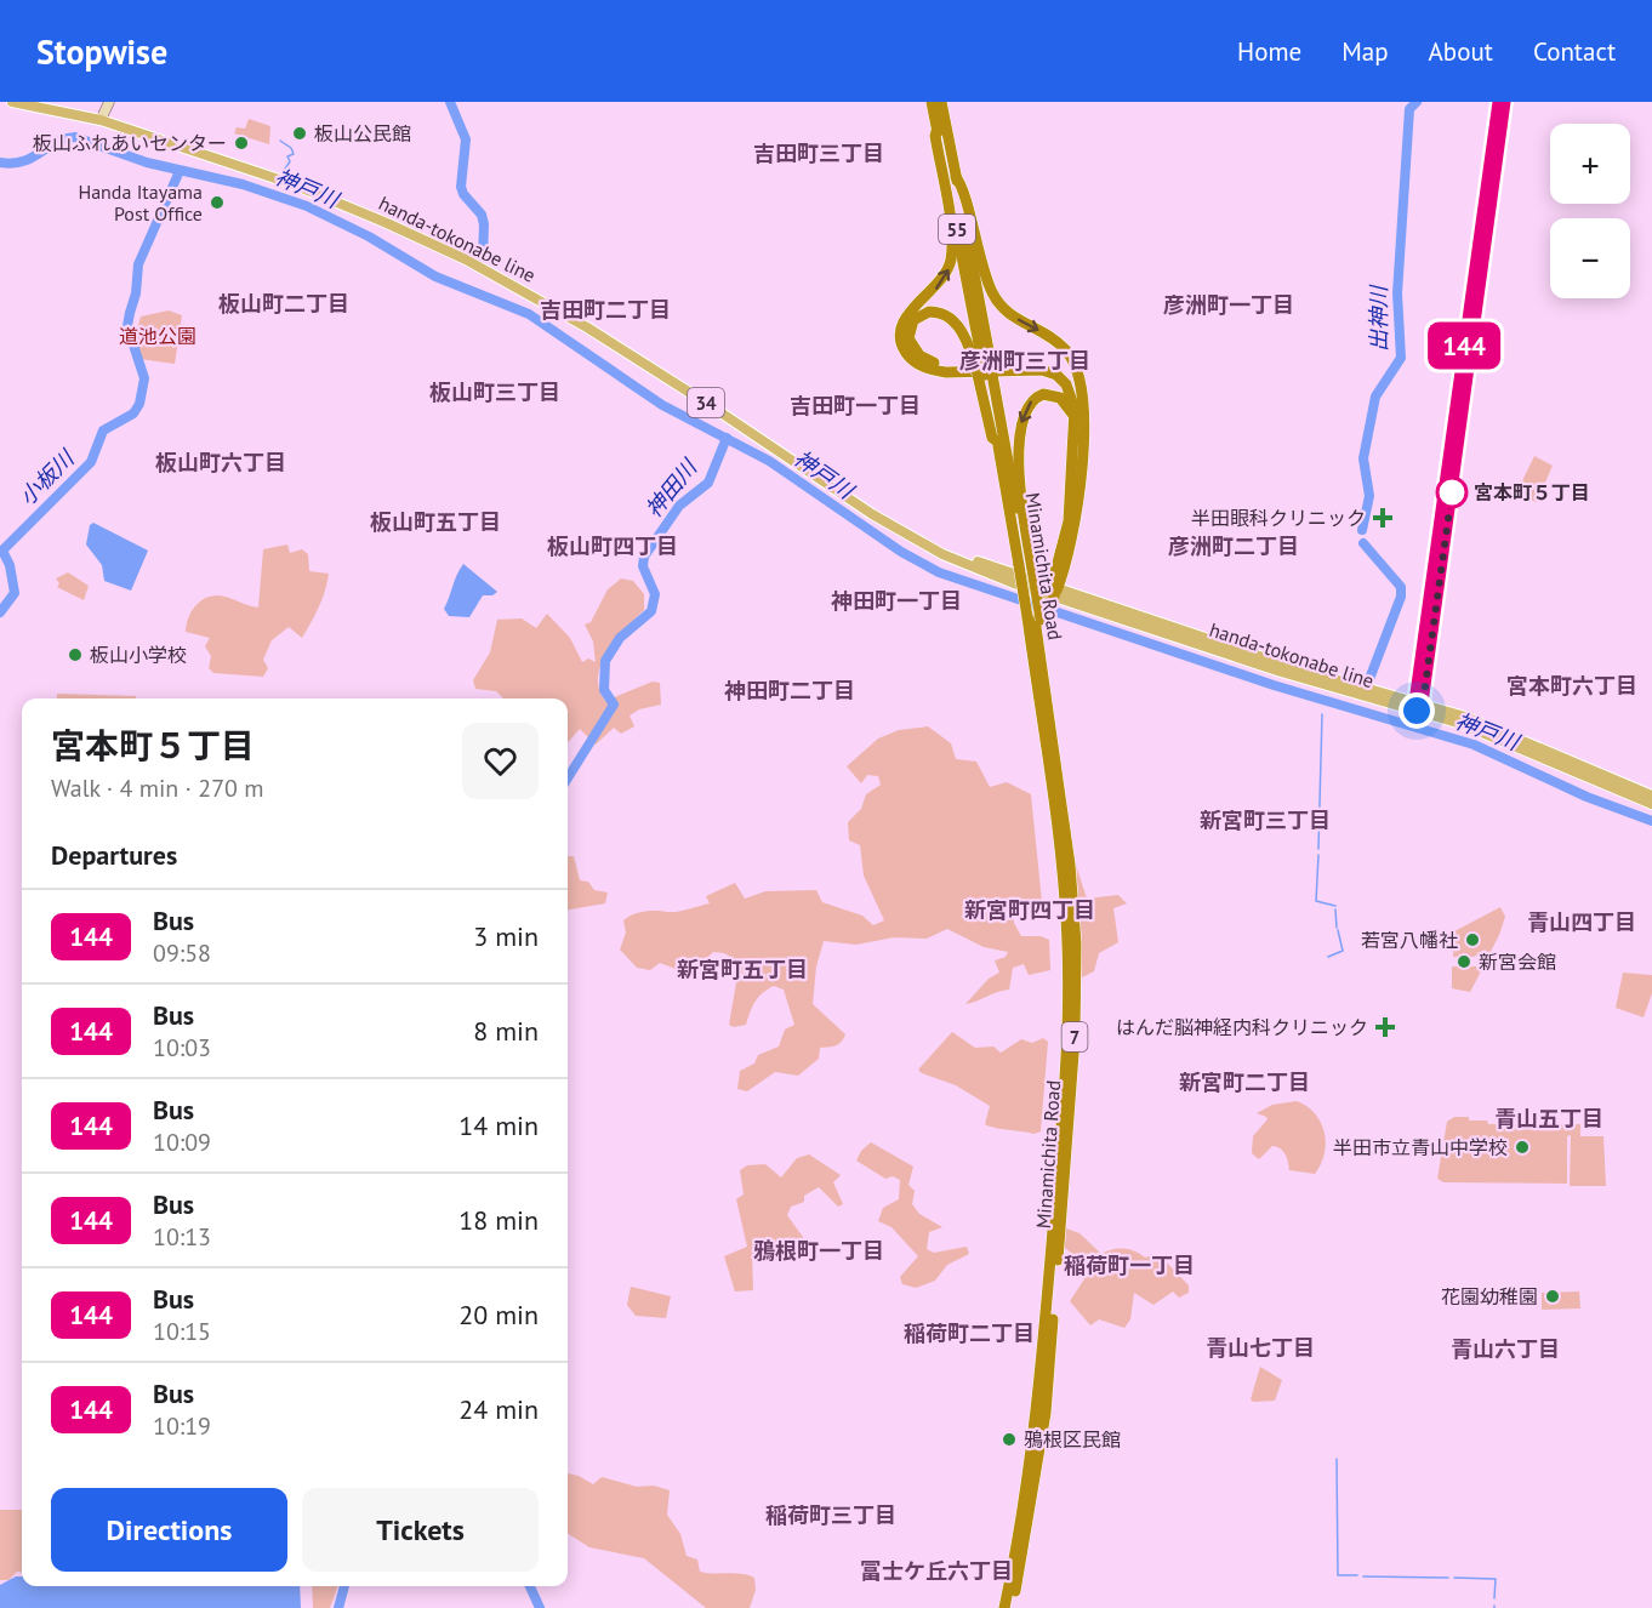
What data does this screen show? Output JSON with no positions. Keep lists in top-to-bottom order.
{
  "streets": {
    "highway": ["55", "Minamichita Road", "7"],
    "main road": ["handa-tokonabe line", "34"]
  },
  "crossings": [
    ["55", "Minamichita Road"]
  ],
  "districts": [
    "吉田町三丁目",
    "板山町二丁目",
    "彦洲町一丁目",
    "吉田町二丁目",
    "彦洲町三丁目",
    "板山町三丁目",
    "吉田町一丁目",
    "板山町六丁目",
    "板山町五丁目",
    "板山町四丁目",
    "彦洲町二丁目",
    "神田町一丁目",
    "宮本町六丁目",
    "神田町二丁目",
    "新宮町三丁目",
    "新宮町四丁目",
    "青山四丁目",
    "新宮町五丁目",
    "新宮町二丁目",
    "青山五丁目",
    "鴉根町一丁目",
    "稲荷町一丁目",
    "稲荷町二丁目",
    "青山七丁目",
    "青山六丁目",
    "稲荷町三丁目",
    "冨士ケ丘六丁目"
  ],
  "water": [
    "神戸川",
    "出神川",
    "小板川",
    "神田川"
  ],
  "parks": ["道池公園"],
  "places": {
    "other": [
      "板山公民館",
      "板山ふれあいセンター",
      "Handa Itayama Post Office",
      "宮本町５丁目",
      "板山小学校",
      "若宮八幡社",
      "新宮会館",
      "半田市立青山中学校",
      "花園幼稚園",
      "鴉根区民館"
    ],
    "health": ["半田眼科クリニック", "はんだ脳神経内科クリニック"]
  },
  "lines": ["bus line 144"],
  "page": {
    "header": "Stopwise",
    "nav": [
      "Home",
      "Map",
      "About",
      "Contact"
    ],
    "on_map": "144",
    "map_buttons": ["+", "−"],
    "heading": [
      ["宮本町５丁目", "Walk · 4 min · 270 m"],
      "Departures"
    ],
    "list": [
      {
        "mark": "144",
        "name": "Bus",
        "note": "09:58",
        "value": "3 min"
      },
      {
        "mark": "144",
        "name": "Bus",
        "note": "10:03",
        "value": "8 min"
      },
      {
        "mark": "144",
        "name": "Bus",
        "note": "10:09",
        "value": "14 min"
      },
      {
        "mark": "144",
        "name": "Bus",
        "note": "10:13",
        "value": "18 min"
      },
      {
        "mark": "144",
        "name": "Bus",
        "note": "10:15",
        "value": "20 min"
      },
      {
        "mark": "144",
        "name": "Bus",
        "note": "10:19",
        "value": "24 min"
      }
    ],
    "buttons": ["Directions", "Tickets"]
  }
}
